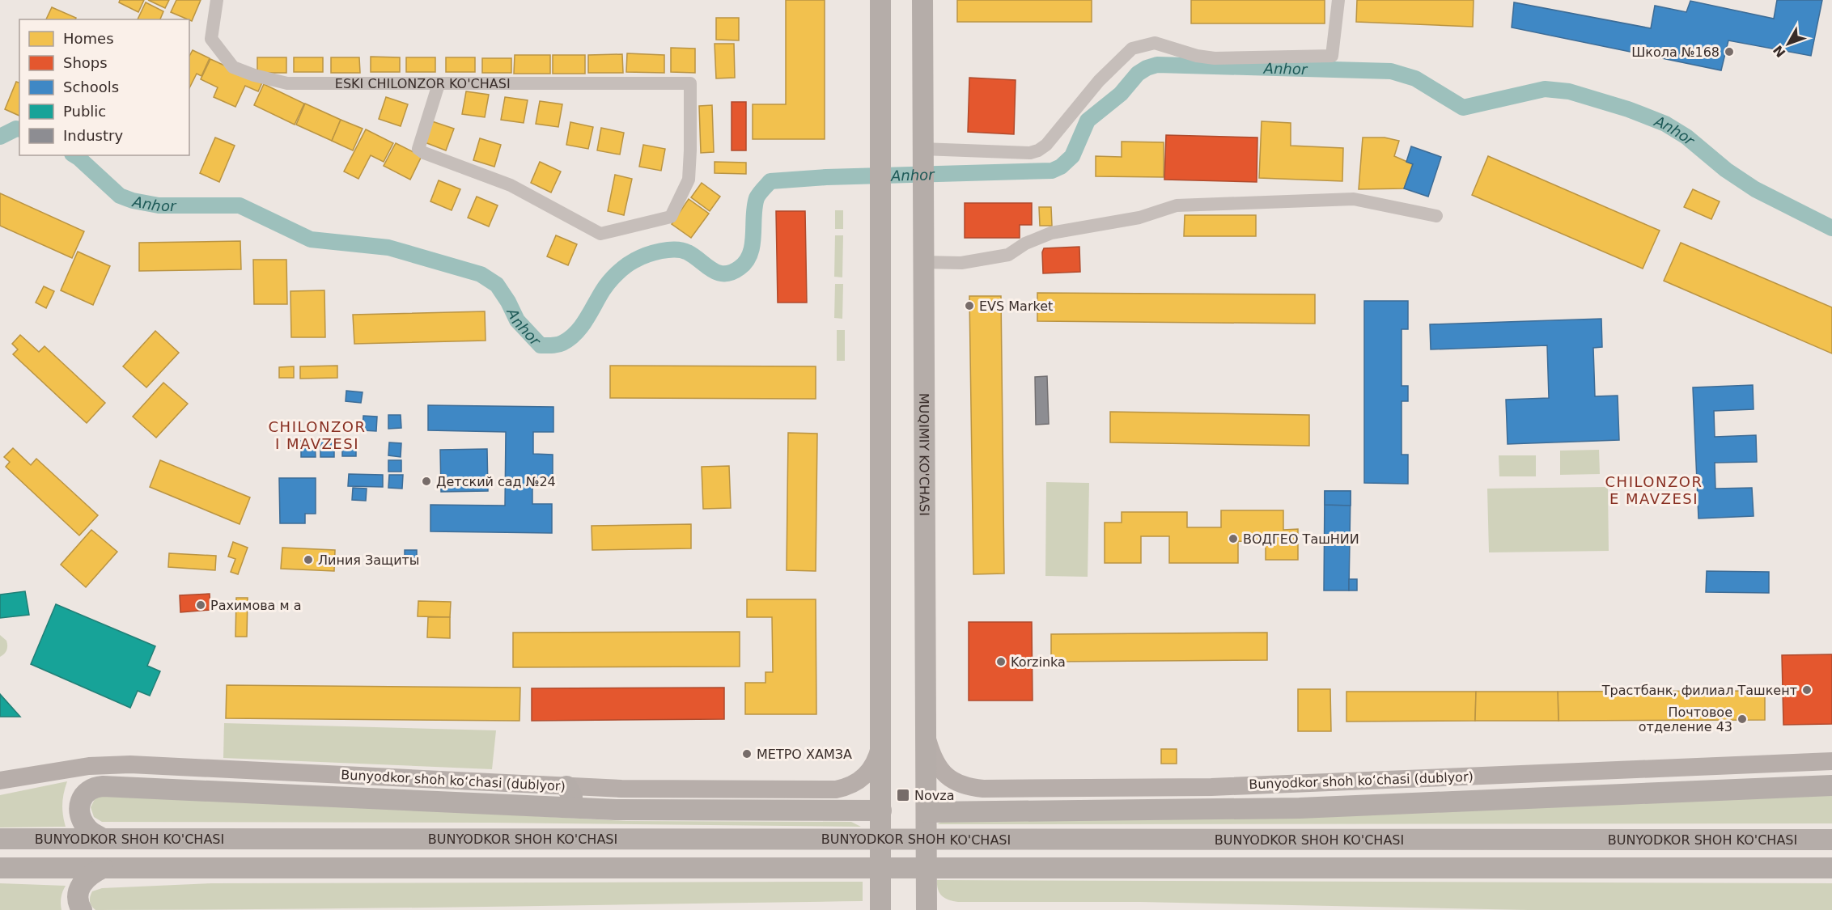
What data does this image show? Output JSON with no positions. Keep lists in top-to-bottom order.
{
  "streets": {
    "main road": ["MUQIMIY KO'CHASI", "BUNYODKOR SHOH KO'CHASI"],
    "street": ["ESKI CHILONZOR KO'CHASI", "Bunyodkor shoh koʻchasi (dublyor)"]
  },
  "crossings": [
    ["MUQIMIY KO'CHASI", "Bunyodkor shoh koʻchasi (dublyor)"]
  ],
  "districts": ["CHILONZOR I MAVZESI", "CHILONZOR E MAVZESI"],
  "water": ["Anhor"],
  "places": {
    "other": [
      "Школа №168",
      "EVS Market",
      "Детский сад №24",
      "ВОДГЕО ТашНИИ",
      "Линия Защиты",
      "Рахимова м а",
      "Korzinka",
      "Трастбанк, филиал Ташкент",
      "Почтовое отделение 43",
      "МЕТРО ХАМЗА"
    ],
    "transit": ["Novza"]
  },
  "legend": [
    "Homes",
    "Shops",
    "Schools",
    "Public",
    "Industry"
  ],
  "north": "bottom left"
}
